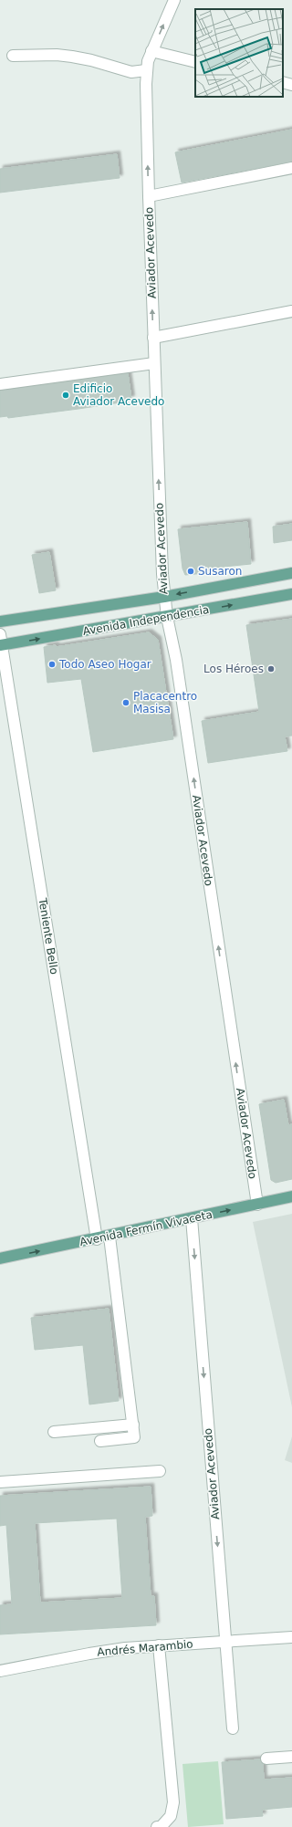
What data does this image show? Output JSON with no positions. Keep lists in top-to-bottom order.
{
  "streets": {
    "main road": ["Avenida Independencia", "Avenida Fermín Vivaceta"],
    "street": ["Aviador Acevedo", "Teniente Bello", "Andrés Marambio"]
  },
  "crossings": [
    ["Aviador Acevedo", "Avenida Independencia"],
    ["Aviador Acevedo", "Avenida Fermín Vivaceta"],
    ["Aviador Acevedo", "Andrés Marambio"],
    ["Avenida Independencia", "Teniente Bello"],
    ["Teniente Bello", "Avenida Fermín Vivaceta"]
  ],
  "one_way": ["Avenida Fermín Vivaceta"],
  "places": [
    "Edificio Aviador Acevedo",
    "Susaron",
    "Todo Aseo Hogar",
    "Los Héroes",
    "Placacentro Masisa"
  ]
}
